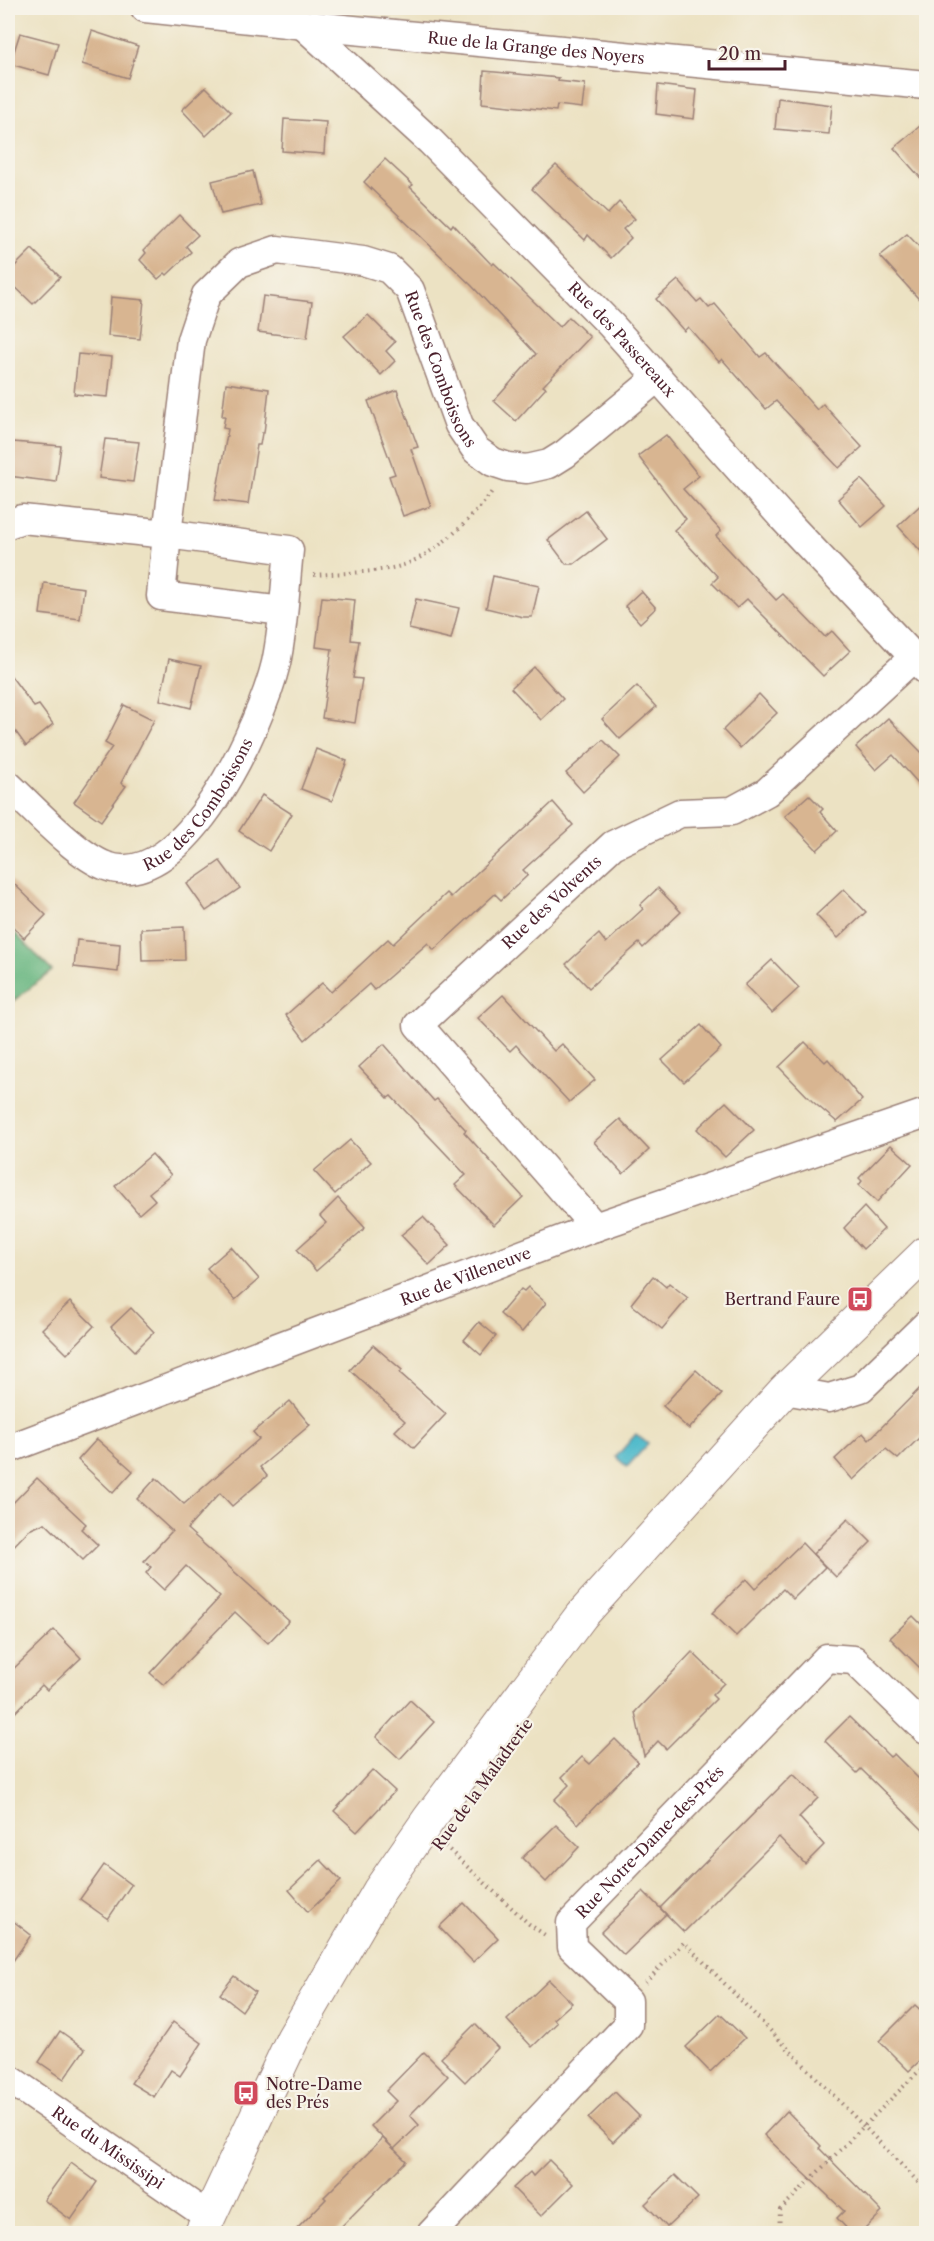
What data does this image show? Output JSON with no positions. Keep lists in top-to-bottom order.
{
  "streets": {
    "main road": ["Rue de la Maladrerie"],
    "street": [
      "Rue de la Grange des Noyers",
      "Rue des Passereaux",
      "Rue des Comboissons",
      "Rue des Volvents",
      "Rue de Villeneuve",
      "Rue Notre-Dame-des-Prés",
      "Rue du Mississipi"
    ]
  },
  "crossings": [
    ["Rue de la Grange des Noyers", "Rue des Passereaux"],
    ["Rue des Passereaux", "Rue des Comboissons"],
    ["Rue des Passereaux", "Rue des Volvents"],
    ["Rue des Volvents", "Rue de Villeneuve"],
    ["Rue de la Maladrerie", "Rue du Mississipi"]
  ],
  "places": {
    "bus stop": ["Bertrand Faure", "Notre-Dame des Prés"]
  },
  "scale_bar": "20 m"
}
